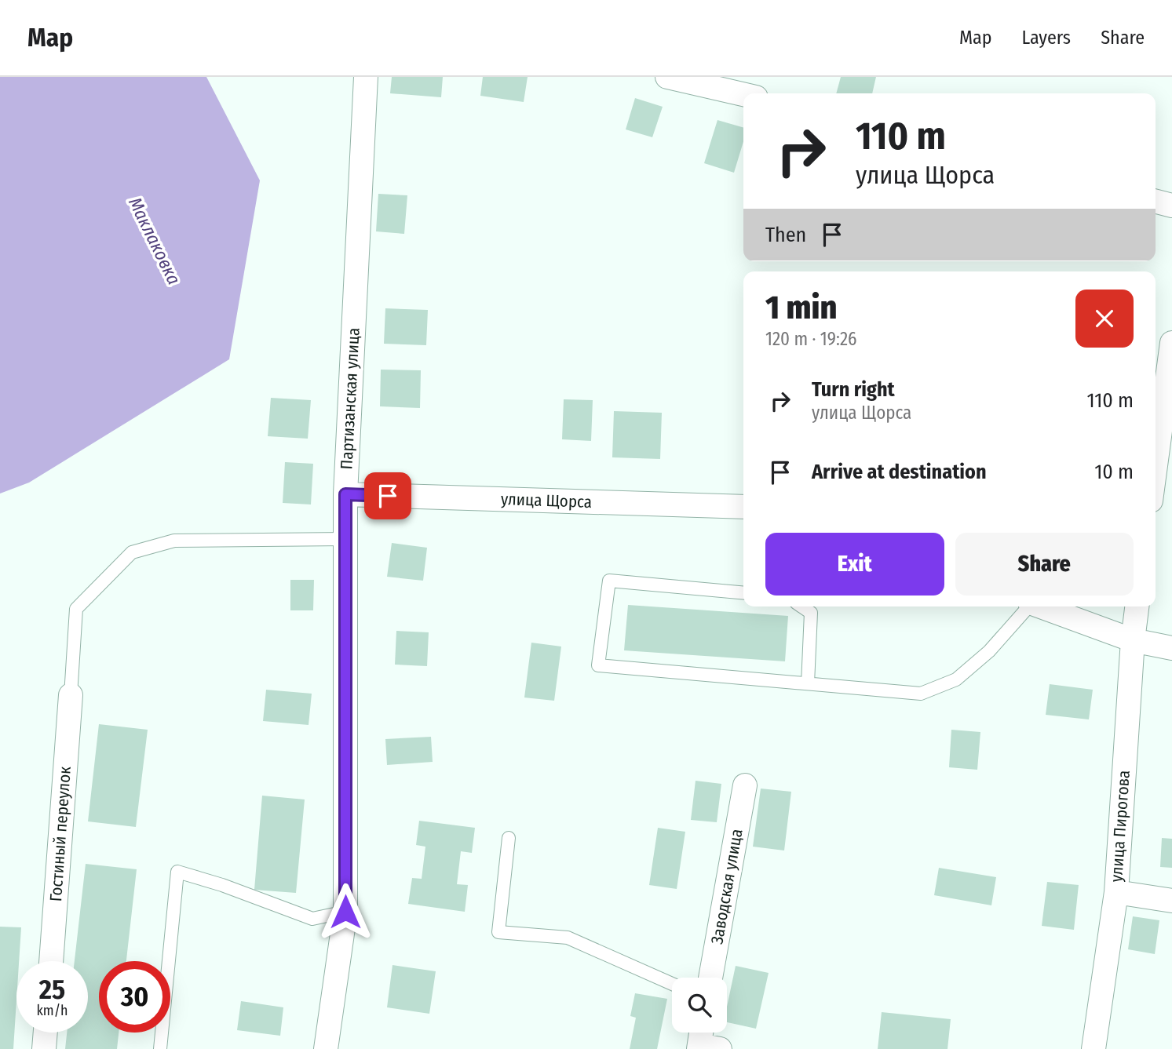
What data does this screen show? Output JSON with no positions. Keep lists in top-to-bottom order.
{
  "streets": {
    "street": [
      "Партизанская улица",
      "улица Щорса",
      "улица Пирогова",
      "Гостиный переулок",
      "Заводская улица"
    ]
  },
  "crossings": [
    ["Партизанская улица", "улица Щорса"]
  ],
  "water": ["Маклаковка"],
  "page": {
    "header": "Map",
    "nav": ["Map", "Layers", "Share"],
    "turn": ["110 m", "улица Щорса"],
    "then": "Then",
    "heading": ["1 min", "120 m · 19:26"],
    "list": [
      {
        "name": "Turn right",
        "note": "улица Щорса",
        "value": "110 m"
      },
      {
        "name": "Arrive at destination",
        "value": "10 m"
      }
    ],
    "buttons": ["Exit", "Share"],
    "speed": "25 km/h",
    "limit": "30"
  }
}
